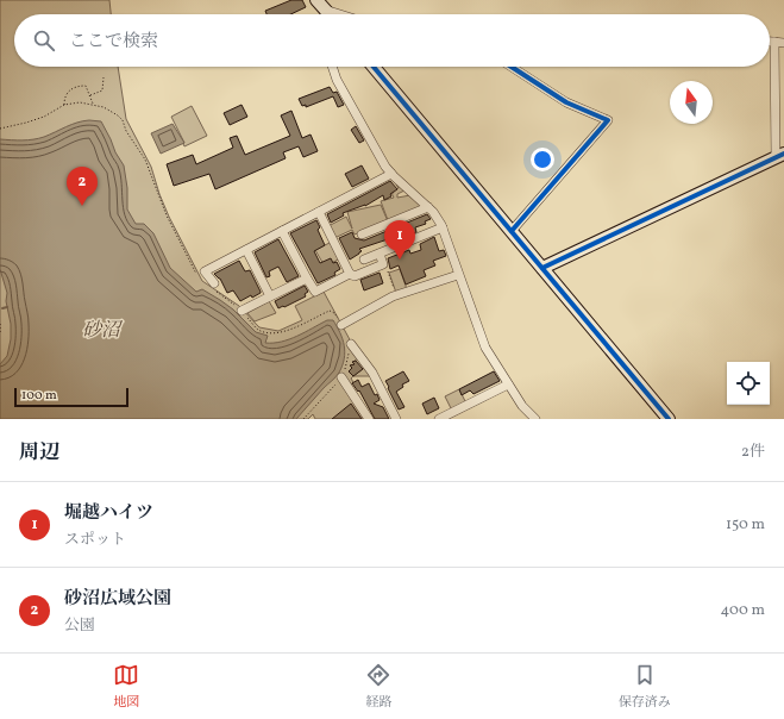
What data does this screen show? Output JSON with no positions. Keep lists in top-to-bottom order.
{
  "water": ["砂沼"],
  "scale_bar": "100 m",
  "north": "top",
  "page": {
    "search": "ここで検索",
    "pins": ["2", "1"],
    "scale": "100 m",
    "heading": ["周辺", "2件"],
    "list": [
      {
        "mark": "1",
        "name": "堀越ハイツ",
        "note": "スポット",
        "value": "150 m"
      },
      {
        "mark": "2",
        "name": "砂沼広域公園",
        "note": "公園",
        "value": "400 m"
      }
    ],
    "nav": ["地図", "経路", "保存済み"]
  }
}
